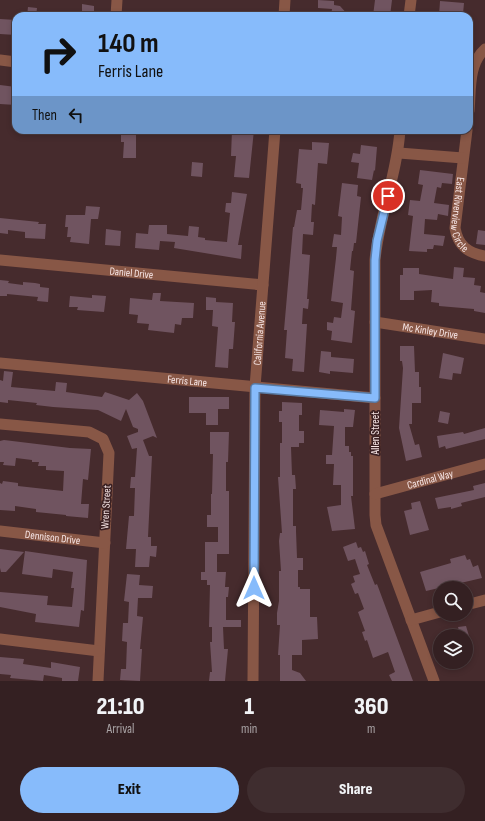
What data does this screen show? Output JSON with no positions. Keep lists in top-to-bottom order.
{
  "streets": {
    "street": [
      "East Riverview Circle",
      "Daniel Drive",
      "Mc Kinley Drive",
      "California Avenue",
      "Ferris Lane",
      "Allen Street",
      "Cardinal Way",
      "Wren Street",
      "Dennison Drive"
    ]
  },
  "crossings": [
    ["Daniel Drive", "California Avenue"],
    ["Mc Kinley Drive", "Allen Street"],
    ["California Avenue", "Ferris Lane"],
    ["Ferris Lane", "Allen Street"],
    ["Allen Street", "Cardinal Way"],
    ["Wren Street", "Dennison Drive"]
  ],
  "page": {
    "turn": ["140 m", "Ferris Lane"],
    "then": "Then",
    "eta": [
      "21:10",
      "Arrival",
      "1",
      "min",
      "360",
      "m"
    ],
    "buttons": ["Exit", "Share"]
  }
}
